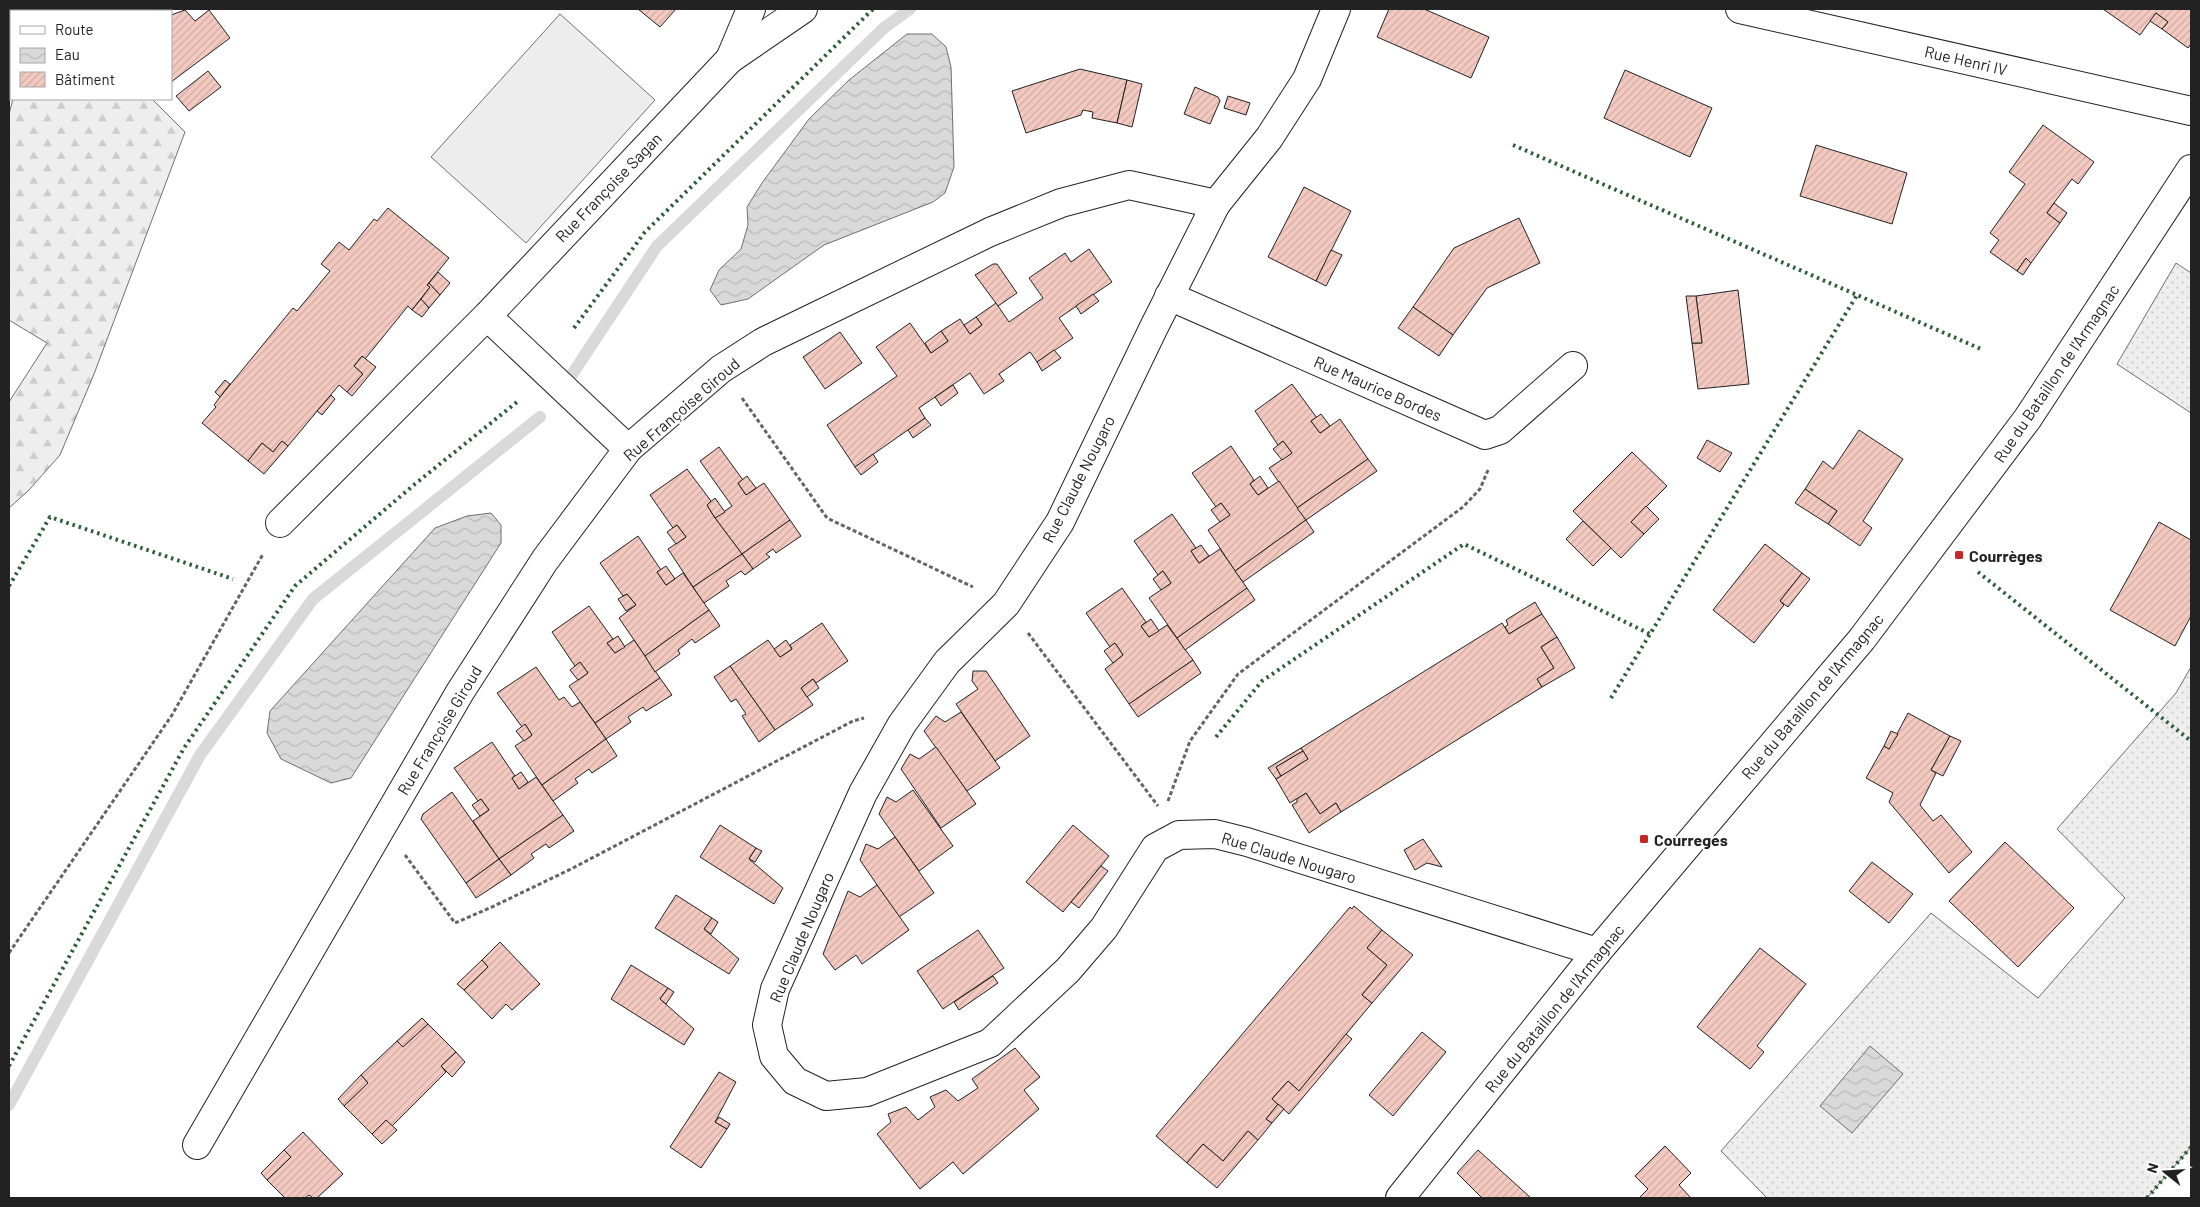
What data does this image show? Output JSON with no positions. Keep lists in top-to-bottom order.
{
  "streets": {
    "street": [
      "Rue Henri IV",
      "Rue Françoise Sagan",
      "Rue du Bataillon de l'Armagnac",
      "Rue Maurice Bordes",
      "Rue Françoise Giroud",
      "Rue Claude Nougaro"
    ]
  },
  "crossings": [
    ["Rue du Bataillon de l'Armagnac", "Rue Claude Nougaro"],
    ["Rue Maurice Bordes", "Rue Claude Nougaro"],
    ["Rue Françoise Giroud", "Rue Claude Nougaro"]
  ],
  "places": {
    "transit": ["Courrèges", "Courreges"]
  },
  "legend": ["Route", "Eau", "Bâtiment"],
  "north": "left"
}
